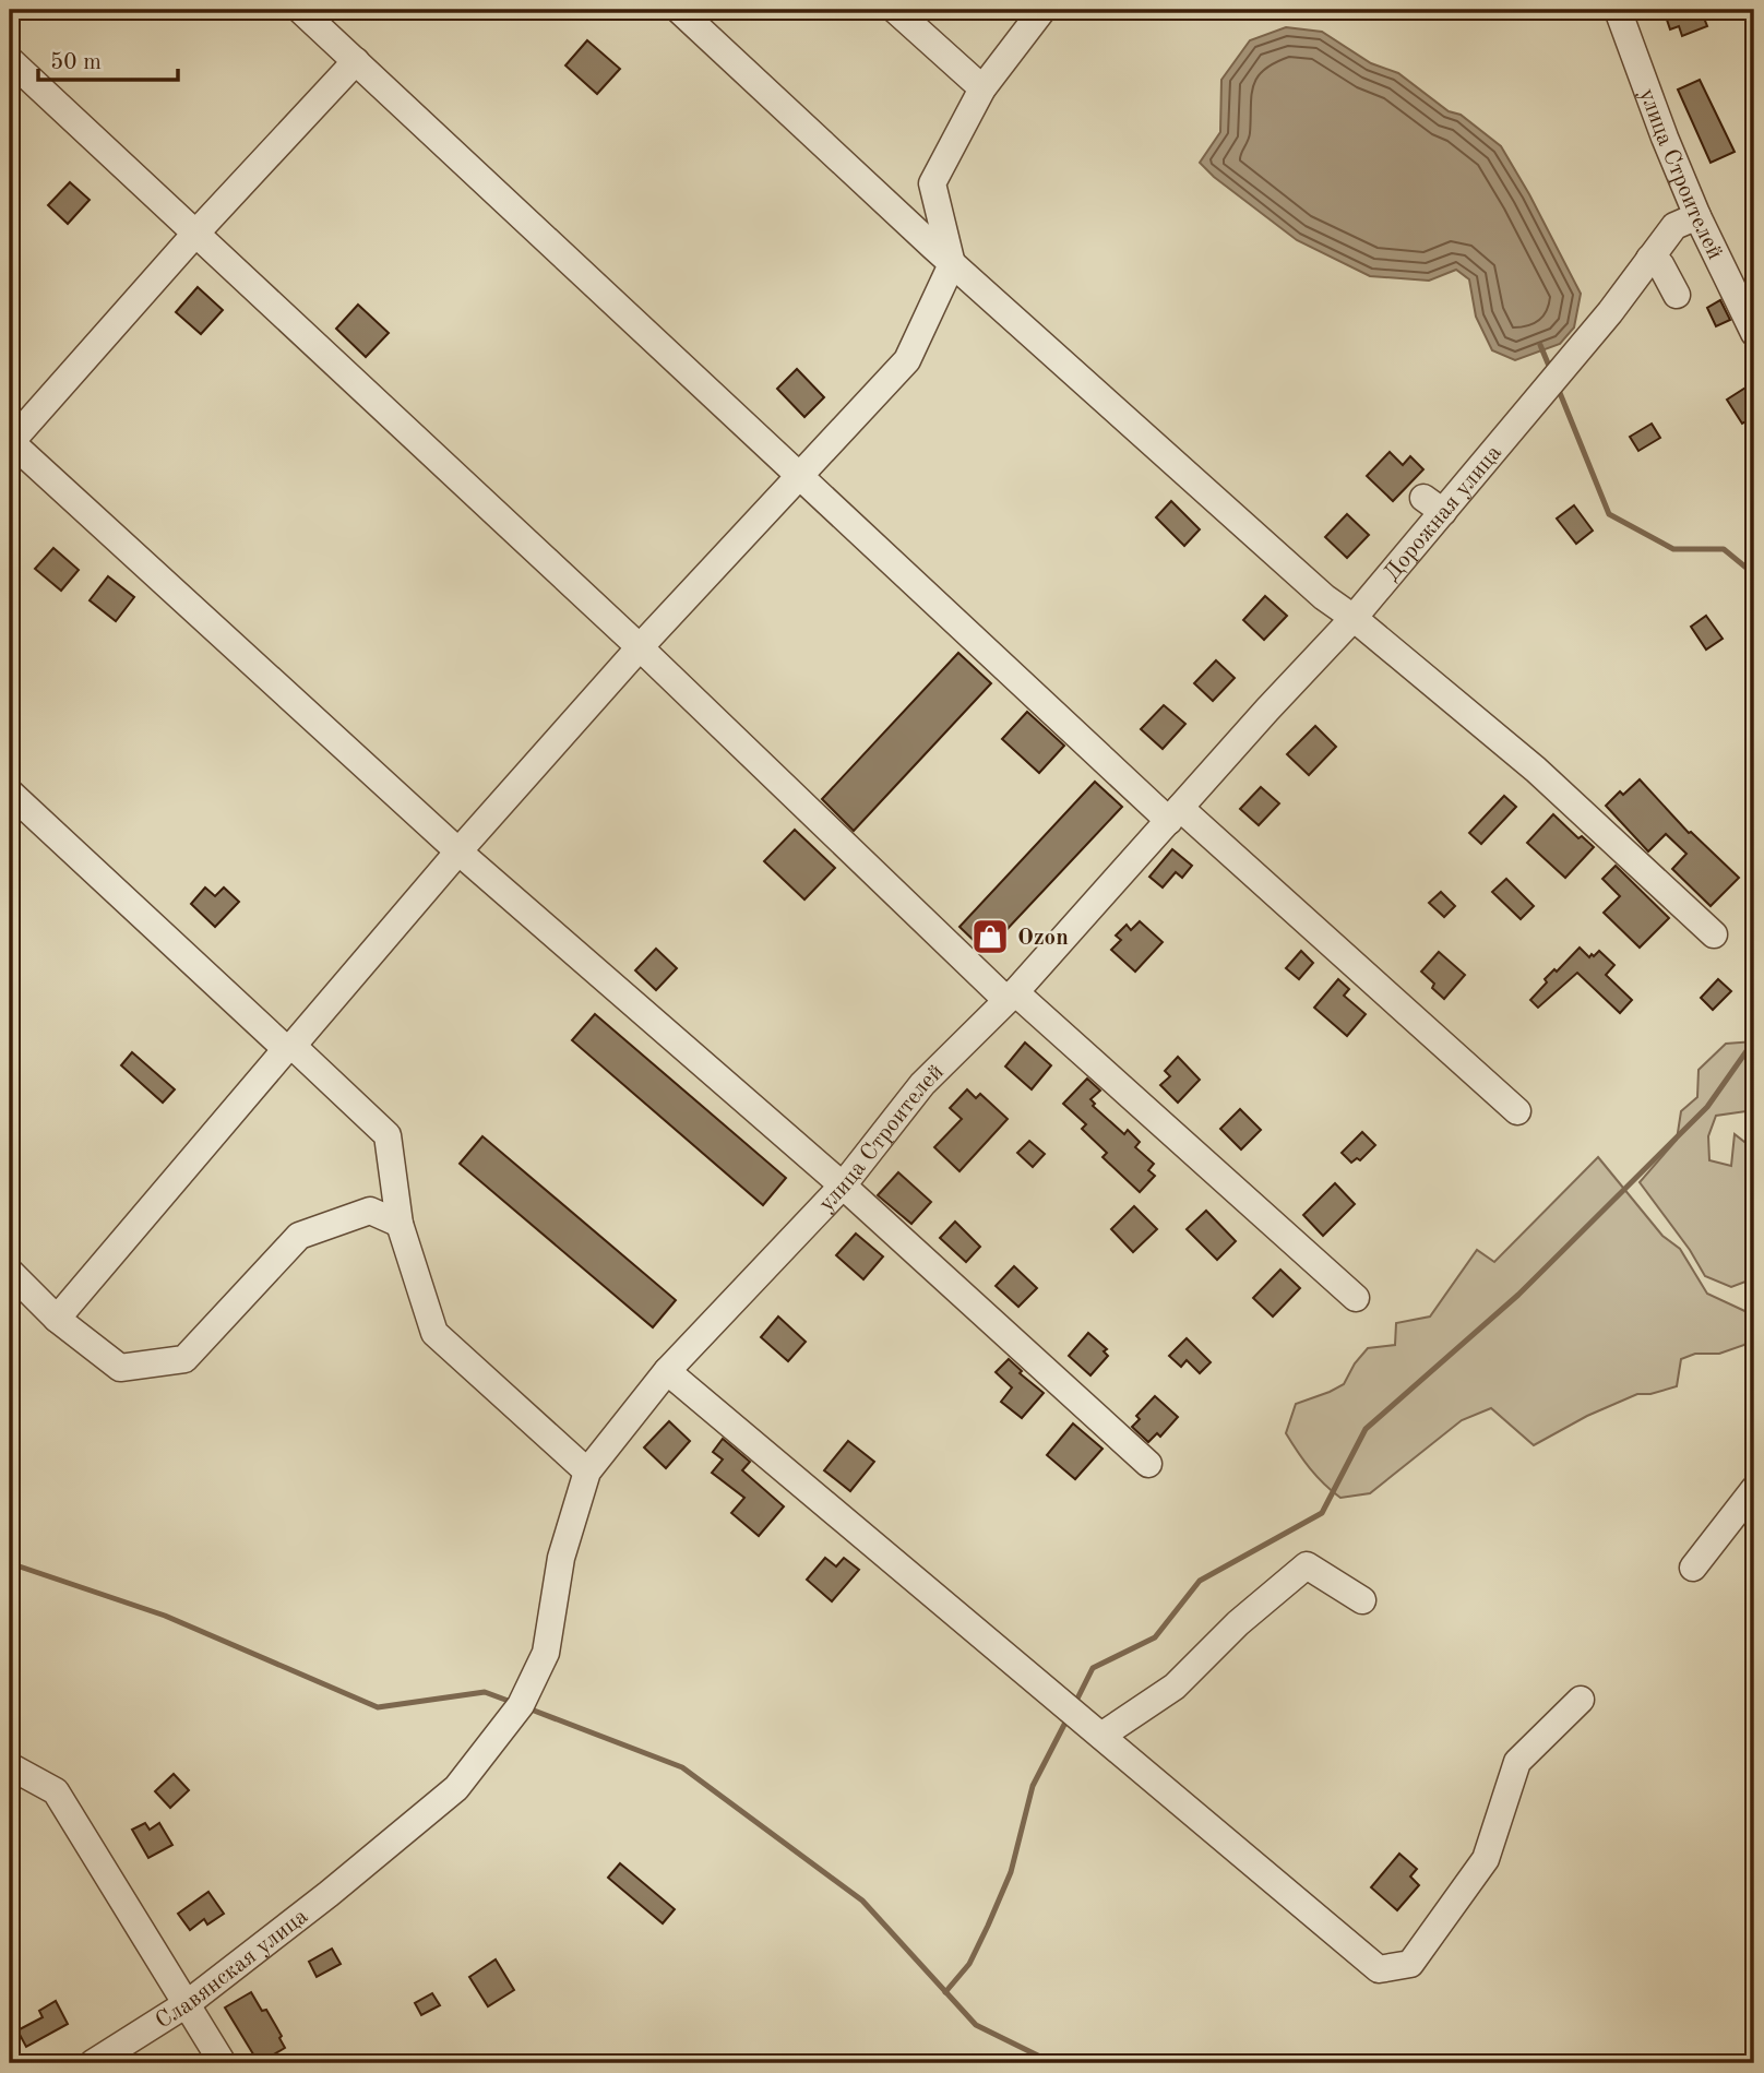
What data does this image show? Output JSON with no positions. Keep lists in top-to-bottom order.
{
  "streets": {
    "street": ["улица Строителей", "Дорожная улица", "Славянская улица"]
  },
  "crossings": [
    ["улица Строителей", "Дорожная улица"],
    ["улица Строителей", "Славянская улица"]
  ],
  "places": {
    "shop": ["Ozon"]
  },
  "scale_bar": "50 m"
}
